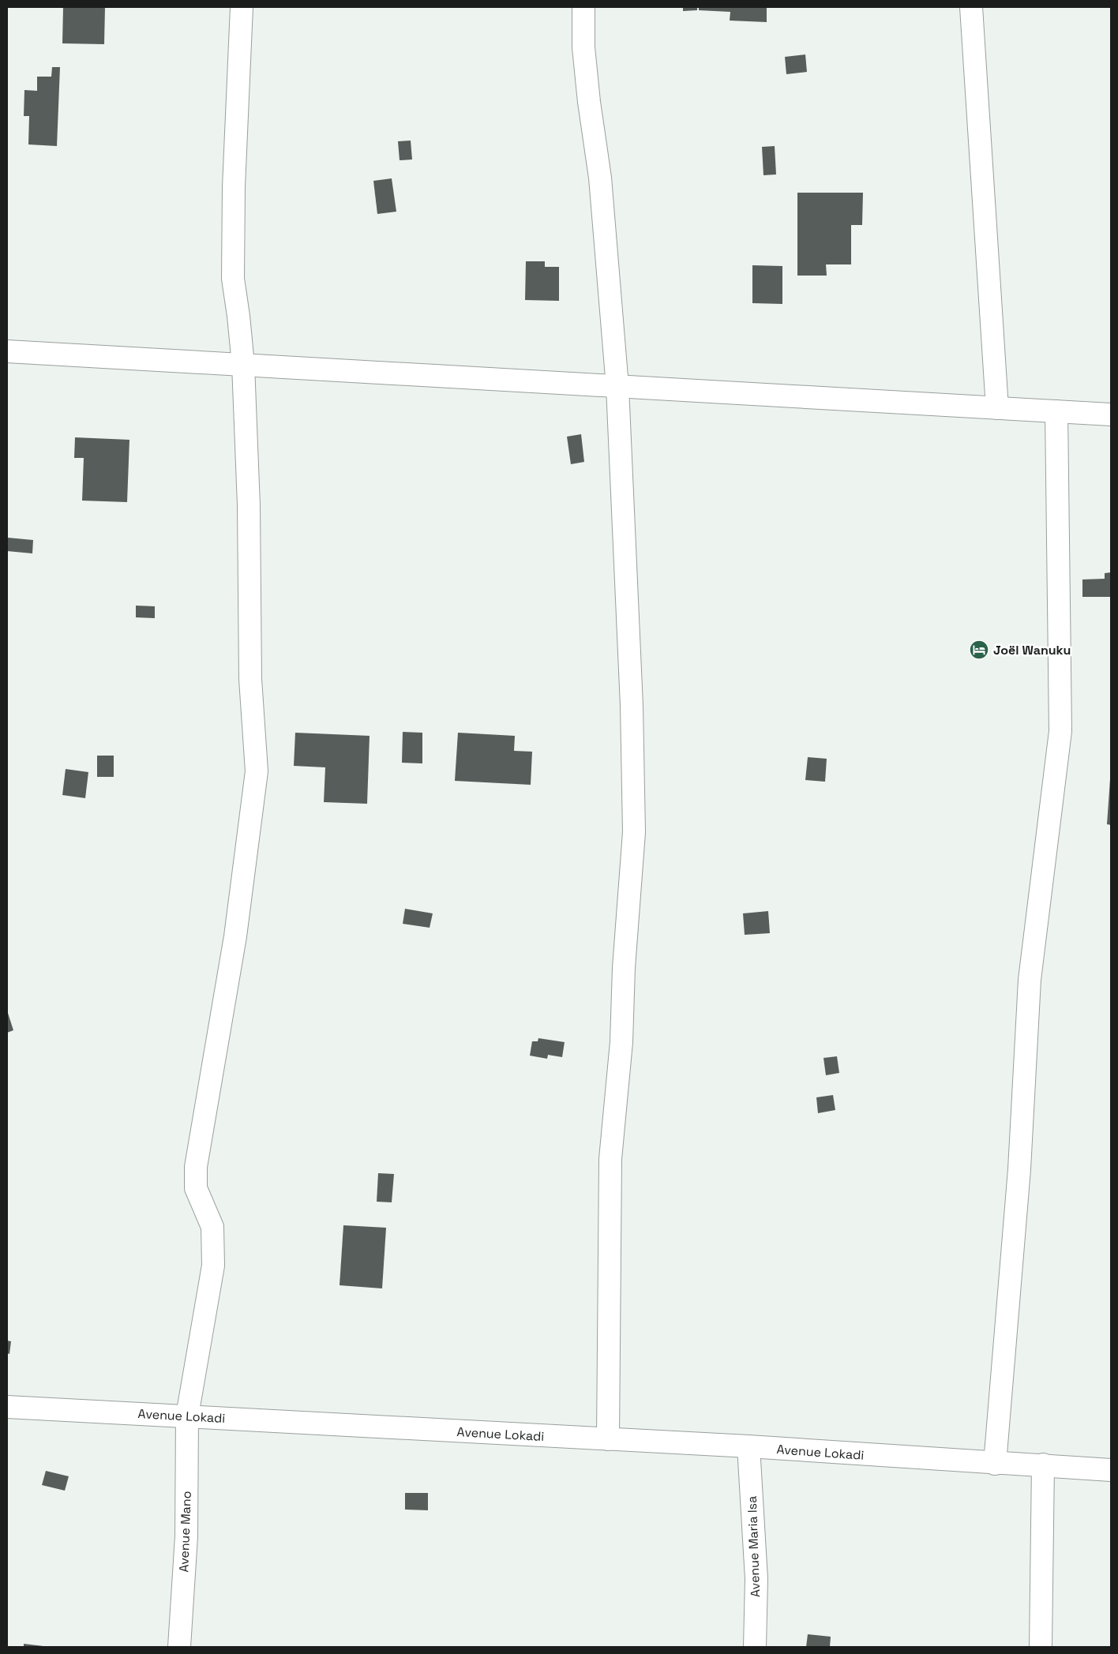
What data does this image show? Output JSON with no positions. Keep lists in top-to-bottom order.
{
  "streets": {
    "street": ["Avenue Lokadi", "Avenue Mano", "Avenue Maria Isa"]
  },
  "crossings": [
    ["Avenue Lokadi", "Avenue Mano"],
    ["Avenue Lokadi", "Avenue Maria Isa"]
  ],
  "places": {
    "hotel": ["Joël Wanuku"]
  }
}
